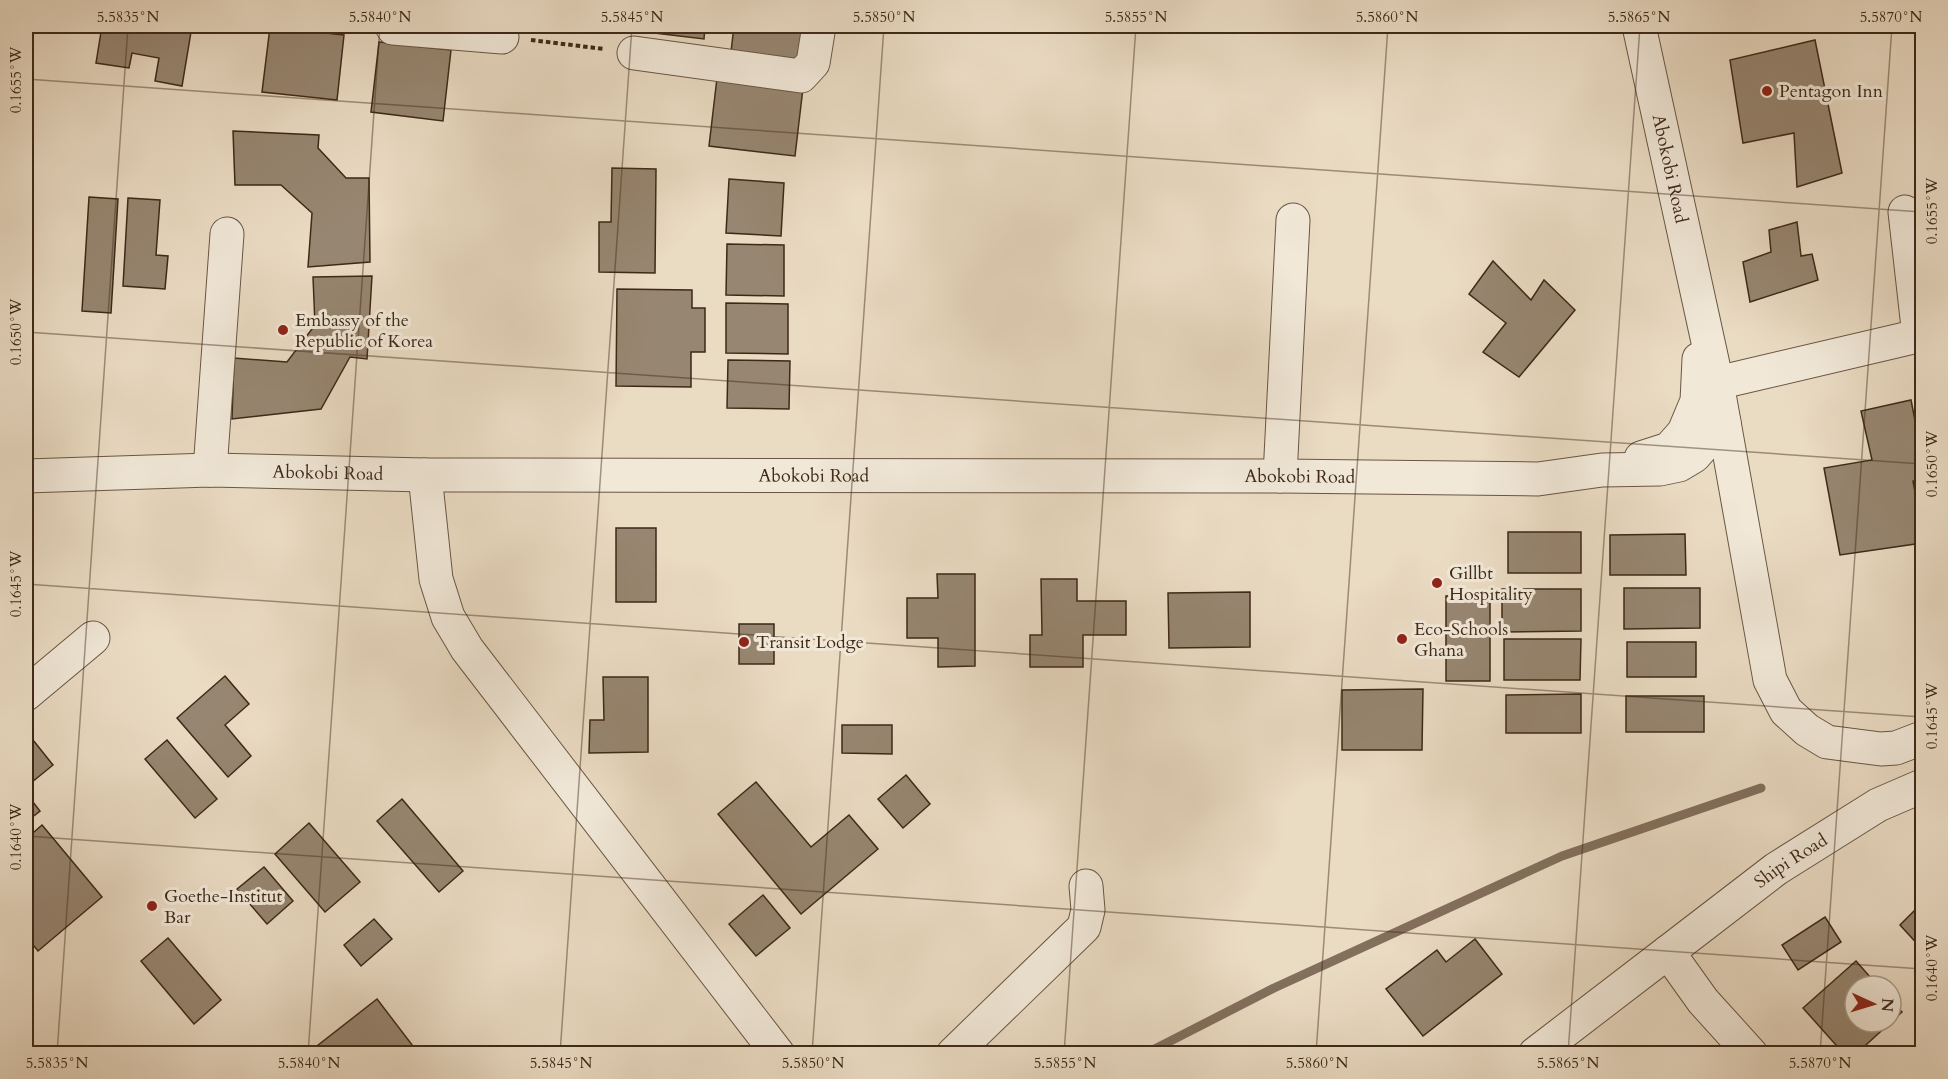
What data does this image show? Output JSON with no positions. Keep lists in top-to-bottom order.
{
  "streets": {
    "street": ["Abokobi Road", "Shipi Road"]
  },
  "places": [
    "Pentagon Inn",
    "Embassy of the Republic of Korea",
    "Gillbt Hospitality",
    "Eco-Schools Ghana",
    "Transit Lodge",
    "Goethe-Institut Bar"
  ],
  "north": "right",
  "coordinates": [
    "5.5835°N",
    "5.5840°N",
    "5.5845°N",
    "5.5850°N",
    "5.5855°N",
    "5.5860°N",
    "5.5865°N",
    "5.5870°N",
    "0.1655°W",
    "0.1650°W",
    "0.1645°W",
    "0.1640°W"
  ]
}
